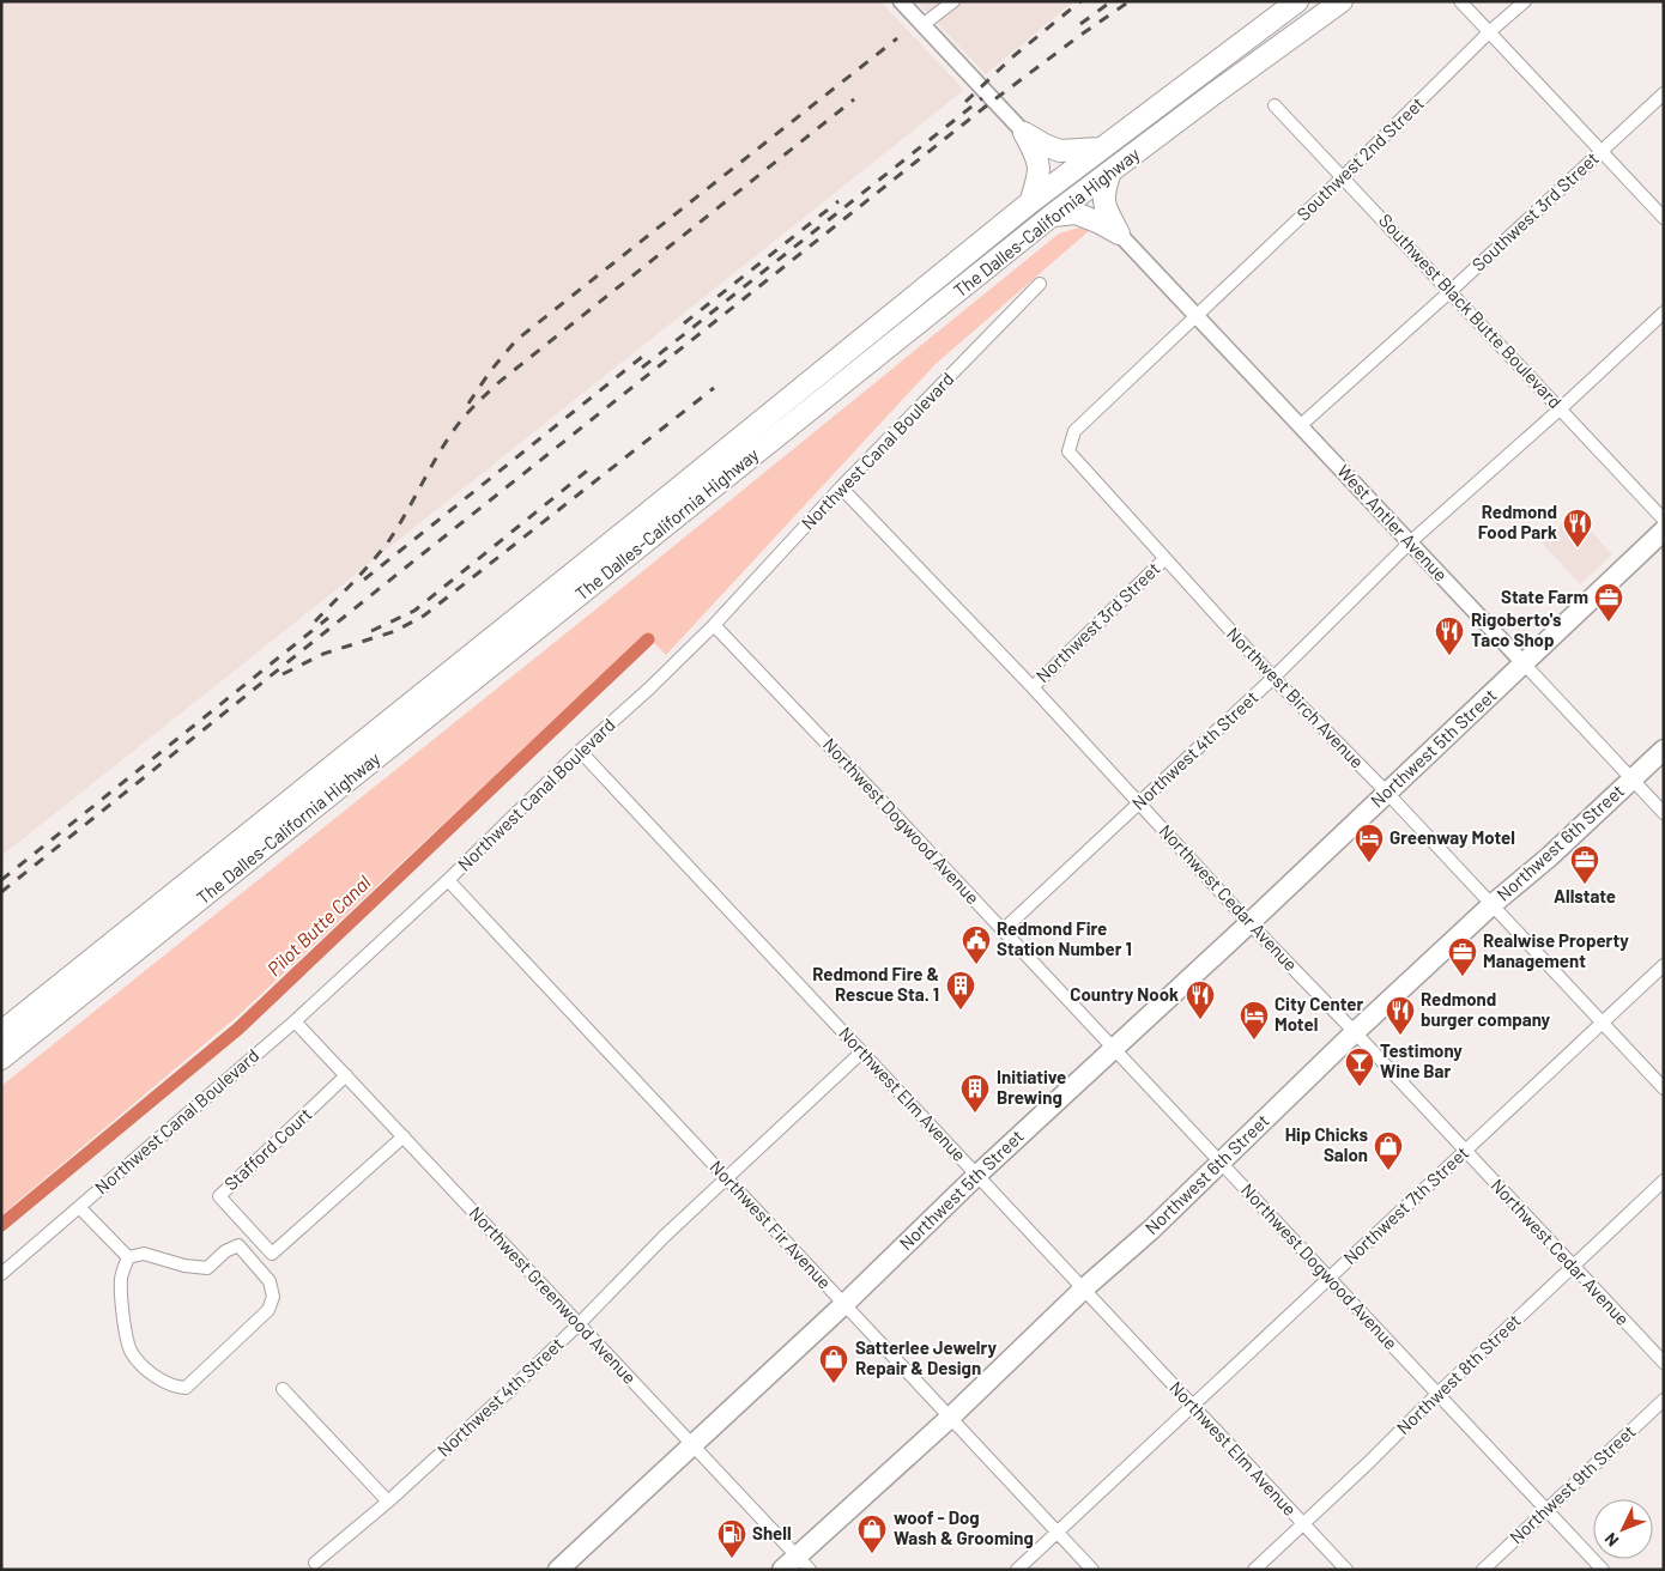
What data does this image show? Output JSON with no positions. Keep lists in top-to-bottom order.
{
  "streets": {
    "highway": ["The Dalles-California Highway"],
    "main road": ["Northwest 5th Street", "Northwest 6th Street"],
    "street": [
      "Southwest 2nd Street",
      "Southwest 3rd Street",
      "Southwest Black Butte Boulevard",
      "Northwest Canal Boulevard",
      "West Antler Avenue",
      "Northwest 3rd Street",
      "Northwest Birch Avenue",
      "Northwest 4th Street",
      "Northwest Dogwood Avenue",
      "Northwest Cedar Avenue",
      "Northwest Elm Avenue",
      "Stafford Court",
      "Northwest 7th Street",
      "Northwest Fir Avenue",
      "Northwest Greenwood Avenue",
      "Northwest 8th Street",
      "Northwest 9th Street"
    ]
  },
  "crossings": [
    ["Southwest 2nd Street", "Southwest Black Butte Boulevard"],
    ["Southwest 2nd Street", "West Antler Avenue"],
    ["Southwest 2nd Street", "Northwest Birch Avenue"],
    ["Southwest 3rd Street", "Southwest Black Butte Boulevard"],
    ["Southwest 3rd Street", "West Antler Avenue"],
    ["Southwest Black Butte Boulevard", "Northwest 4th Street"],
    ["Northwest Canal Boulevard", "Northwest Dogwood Avenue"],
    ["Northwest Canal Boulevard", "Northwest Cedar Avenue"],
    ["Northwest Canal Boulevard", "Northwest Elm Avenue"],
    ["Northwest Canal Boulevard", "Northwest Fir Avenue"],
    ["Northwest Canal Boulevard", "Northwest Greenwood Avenue"],
    ["West Antler Avenue", "Northwest 5th Street"],
    ["West Antler Avenue", "Northwest 4th Street"],
    ["West Antler Avenue", "Northwest 6th Street"],
    ["Northwest 3rd Street", "Northwest Birch Avenue"],
    ["Northwest 3rd Street", "Northwest Cedar Avenue"],
    ["Northwest Birch Avenue", "Northwest 5th Street"],
    ["Northwest Birch Avenue", "Northwest 4th Street"],
    ["Northwest Birch Avenue", "Northwest 6th Street"],
    ["Northwest Birch Avenue", "Northwest 7th Street"],
    ["Northwest 5th Street", "Northwest Dogwood Avenue"],
    ["Northwest 5th Street", "Northwest Cedar Avenue"],
    ["Northwest 5th Street", "Northwest Elm Avenue"],
    ["Northwest 5th Street", "Northwest Fir Avenue"],
    ["Northwest 5th Street", "Northwest Greenwood Avenue"],
    ["Northwest 4th Street", "Northwest Dogwood Avenue"],
    ["Northwest 4th Street", "Northwest Cedar Avenue"],
    ["Northwest 4th Street", "Northwest Elm Avenue"],
    ["Northwest 4th Street", "Northwest Fir Avenue"],
    ["Northwest 4th Street", "Northwest Greenwood Avenue"],
    ["Northwest Dogwood Avenue", "Northwest 6th Street"],
    ["Northwest Dogwood Avenue", "Northwest 7th Street"],
    ["Northwest Dogwood Avenue", "Northwest 8th Street"],
    ["Northwest Dogwood Avenue", "Northwest 9th Street"],
    ["Northwest 6th Street", "Northwest Cedar Avenue"],
    ["Northwest 6th Street", "Northwest Elm Avenue"],
    ["Northwest 6th Street", "Northwest Fir Avenue"],
    ["Northwest 6th Street", "Northwest Greenwood Avenue"],
    ["Northwest Cedar Avenue", "Northwest 7th Street"],
    ["Northwest Cedar Avenue", "Northwest 8th Street"],
    ["Northwest Elm Avenue", "Northwest 7th Street"],
    ["Northwest Elm Avenue", "Northwest 8th Street"],
    ["Stafford Court", "Northwest Greenwood Avenue"],
    ["Northwest 7th Street", "Northwest Fir Avenue"]
  ],
  "water": ["Pilot Butte Canal"],
  "places": {
    "restaurant": [
      "Redmond Food Park",
      "Rigoberto's Taco Shop",
      "Country Nook",
      "Redmond burger company"
    ],
    "office": ["State Farm", "Allstate", "Realwise Property Management"],
    "hotel": ["Greenway Motel", "City Center Motel"],
    "public building": ["Redmond Fire Station Number 1"],
    "building": ["Redmond Fire & Rescue Sta. 1", "Initiative Brewing"],
    "bar": ["Testimony Wine Bar"],
    "shop": ["Hip Chicks Salon", "Satterlee Jewelry Repair & Design", "woof - Dog Wash & Grooming"],
    "fuel station": ["Shell"]
  },
  "north": "bottom left"
}
